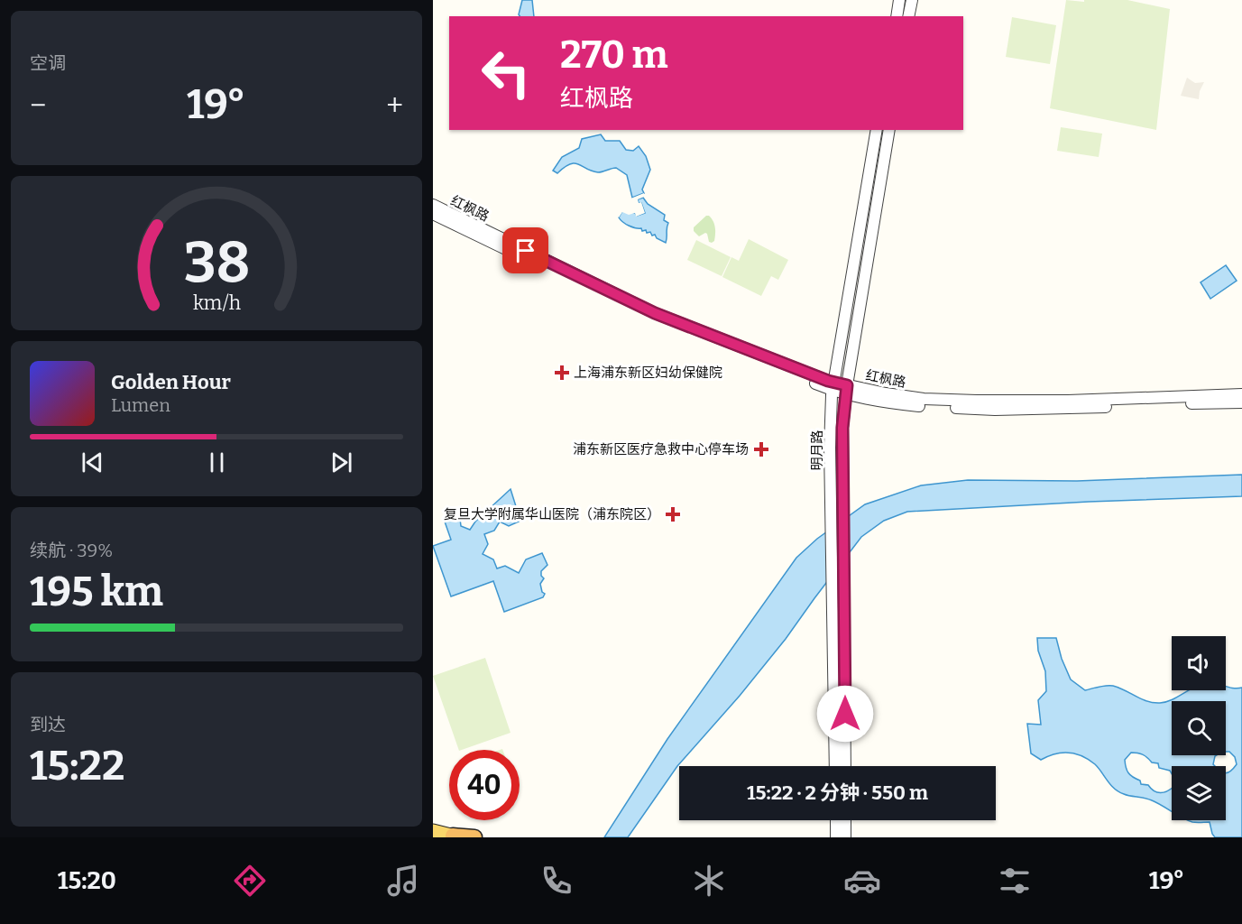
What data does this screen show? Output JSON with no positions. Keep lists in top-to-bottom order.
{
  "streets": {
    "street": ["红枫路", "明月路"]
  },
  "crossings": [
    ["红枫路", "明月路"]
  ],
  "places": {
    "health": ["上海浦东新区妇幼保健院", "浦东新区医疗急救中心停车场", "复旦大学附属华山医院（浦东院区）"]
  },
  "page": {
    "tile": [
      "空调",
      ["续航 · 39%", "195 km"],
      ["到达", "15:22"]
    ],
    "turn": ["270 m", "红枫路"],
    "heat": ["−", "19°", "+"],
    "song": ["Golden Hour", "Lumen"],
    "limit": "40",
    "trip": "15:22 · 2 分钟 · 550 m",
    "tabs": ["15:20", "19°"],
    "gauge": ["38", "km/h"]
  }
}
